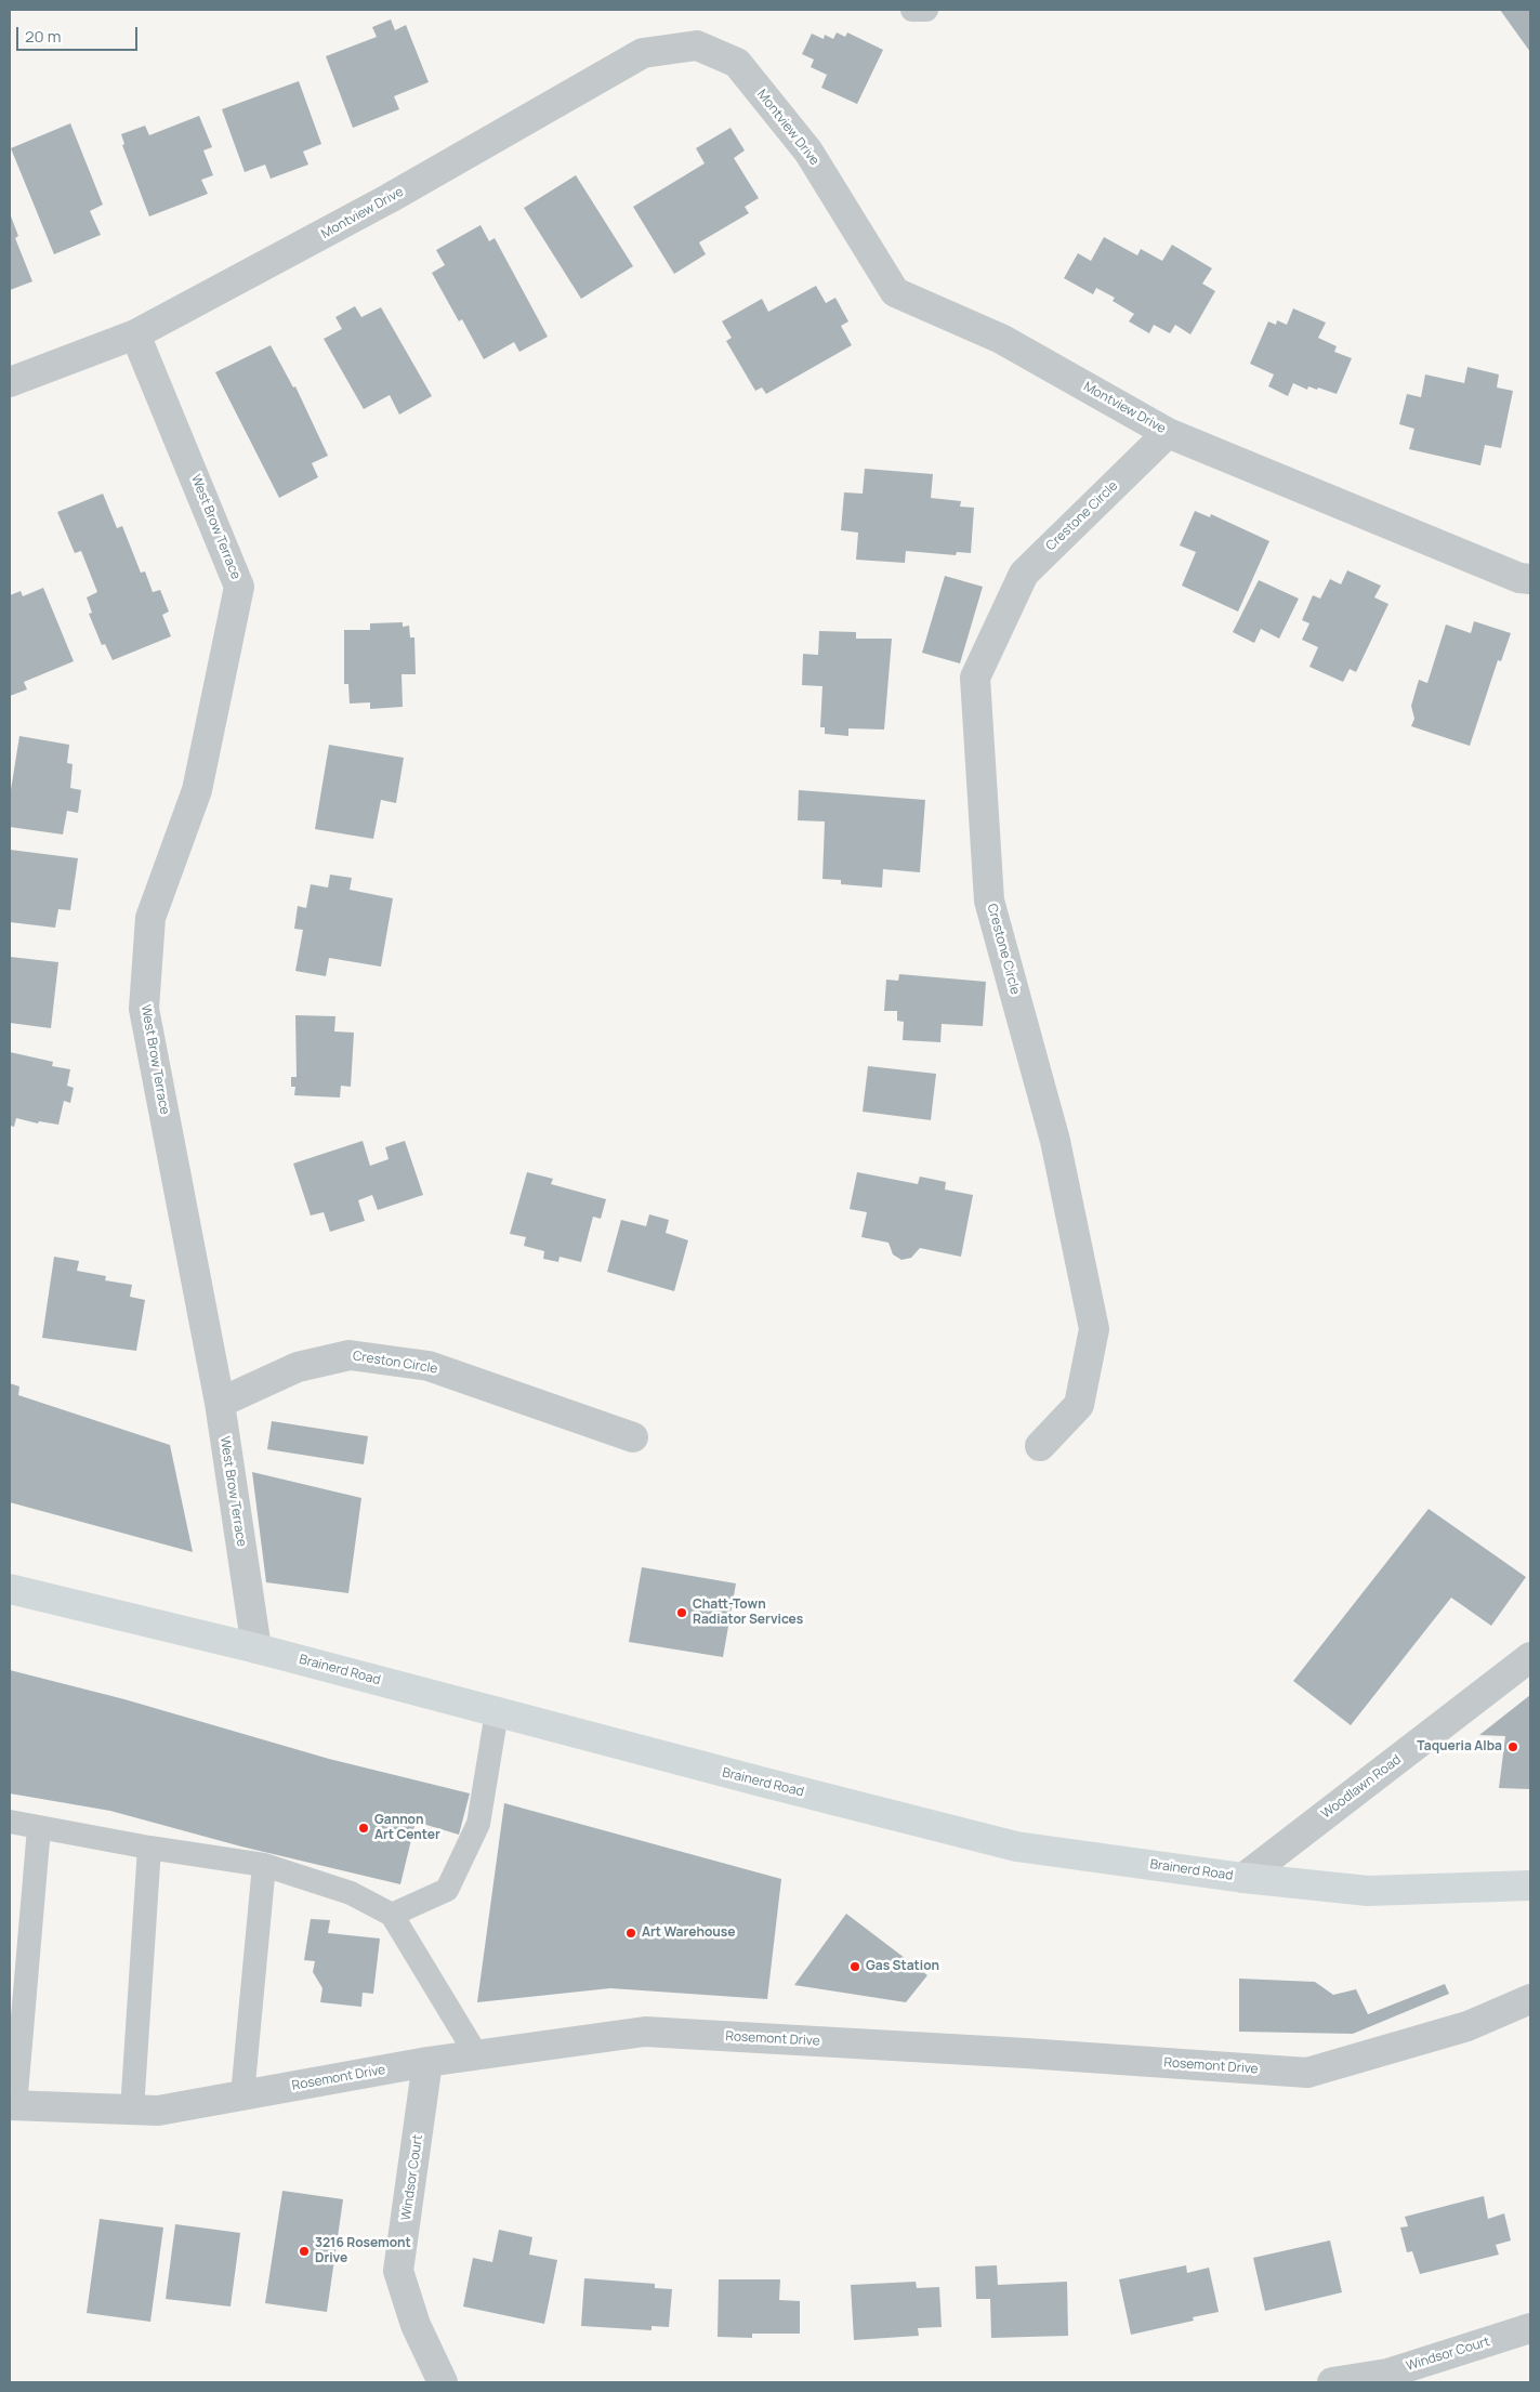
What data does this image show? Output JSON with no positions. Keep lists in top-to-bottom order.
{
  "streets": {
    "main road": ["Brainerd Road"],
    "street": [
      "Montview Drive",
      "Crestone Circle",
      "West Brow Terrace",
      "Creston Circle",
      "Woodlawn Road",
      "Rosemont Drive",
      "Windsor Court"
    ]
  },
  "crossings": [
    ["Montview Drive", "Crestone Circle"],
    ["Montview Drive", "West Brow Terrace"],
    ["West Brow Terrace", "Creston Circle"],
    ["West Brow Terrace", "Brainerd Road"],
    ["Brainerd Road", "Woodlawn Road"],
    ["Rosemont Drive", "Windsor Court"]
  ],
  "places": [
    "Chatt-Town Radiator Services",
    "Taqueria Alba",
    "Gannon Art Center",
    "Art Warehouse",
    "Gas Station",
    "3216 Rosemont Drive"
  ],
  "scale_bar": "20 m"
}
